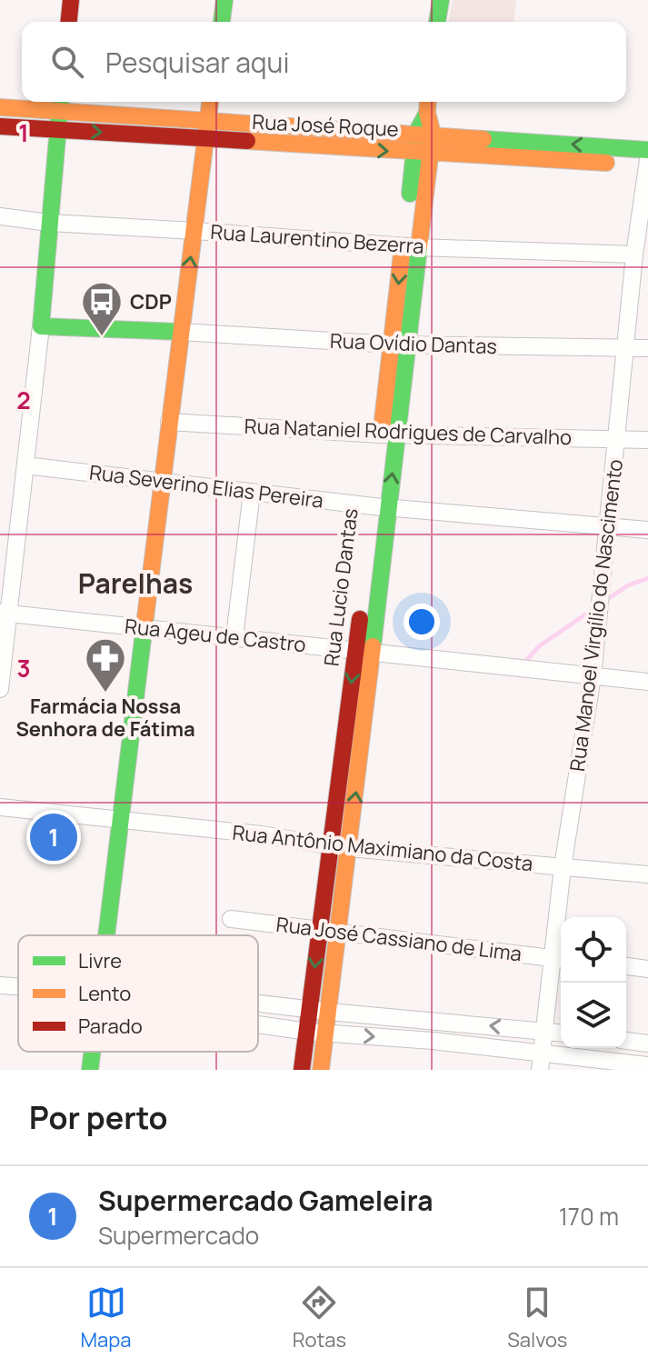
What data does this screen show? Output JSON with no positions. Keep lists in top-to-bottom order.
{
  "streets": {
    "street": [
      "Rua José Roque",
      "Rua Laurentino Bezerra",
      "Rua Ovídio Dantas",
      "Rua Nataniel Rodrigues de Carvalho",
      "Rua Severino Elias Pereira",
      "Rua Lucio Dantas",
      "Rua Manoel Virgílio do Nascimento",
      "Rua Ageu de Castro",
      "Rua Antônio Maximiano da Costa",
      "Rua José Cassiano de Lima"
    ]
  },
  "crossings": [
    ["Rua José Roque", "Rua Lucio Dantas"],
    ["Rua José Roque", "Rua Manoel Virgílio do Nascimento"],
    ["Rua Laurentino Bezerra", "Rua Lucio Dantas"],
    ["Rua Laurentino Bezerra", "Rua Manoel Virgílio do Nascimento"],
    ["Rua Ovídio Dantas", "Rua Lucio Dantas"],
    ["Rua Ovídio Dantas", "Rua Manoel Virgílio do Nascimento"],
    ["Rua Nataniel Rodrigues de Carvalho", "Rua Lucio Dantas"],
    ["Rua Nataniel Rodrigues de Carvalho", "Rua Manoel Virgílio do Nascimento"],
    ["Rua Severino Elias Pereira", "Rua Lucio Dantas"],
    ["Rua Severino Elias Pereira", "Rua Manoel Virgílio do Nascimento"],
    ["Rua Lucio Dantas", "Rua Ageu de Castro"],
    ["Rua Lucio Dantas", "Rua Antônio Maximiano da Costa"],
    ["Rua Lucio Dantas", "Rua José Cassiano de Lima"],
    ["Rua Manoel Virgílio do Nascimento", "Rua Ageu de Castro"],
    ["Rua Manoel Virgílio do Nascimento", "Rua Antônio Maximiano da Costa"],
    ["Rua Manoel Virgílio do Nascimento", "Rua José Cassiano de Lima"]
  ],
  "districts": ["Parelhas"],
  "places": {
    "bus stop": ["CDP"],
    "pharmacy": ["Farmácia Nossa Senhora de Fátima"]
  },
  "legend": ["Livre", "Lento", "Parado"],
  "page": {
    "search": "Pesquisar aqui",
    "pins": "1",
    "heading": "Por perto",
    "list": [
      {
        "mark": "1",
        "name": "Supermercado Gameleira",
        "note": "Supermercado",
        "value": "170 m"
      }
    ],
    "nav": ["Mapa", "Rotas", "Salvos"]
  },
  "grid": {
    "rows": ["1", "2", "3"]
  }
}
